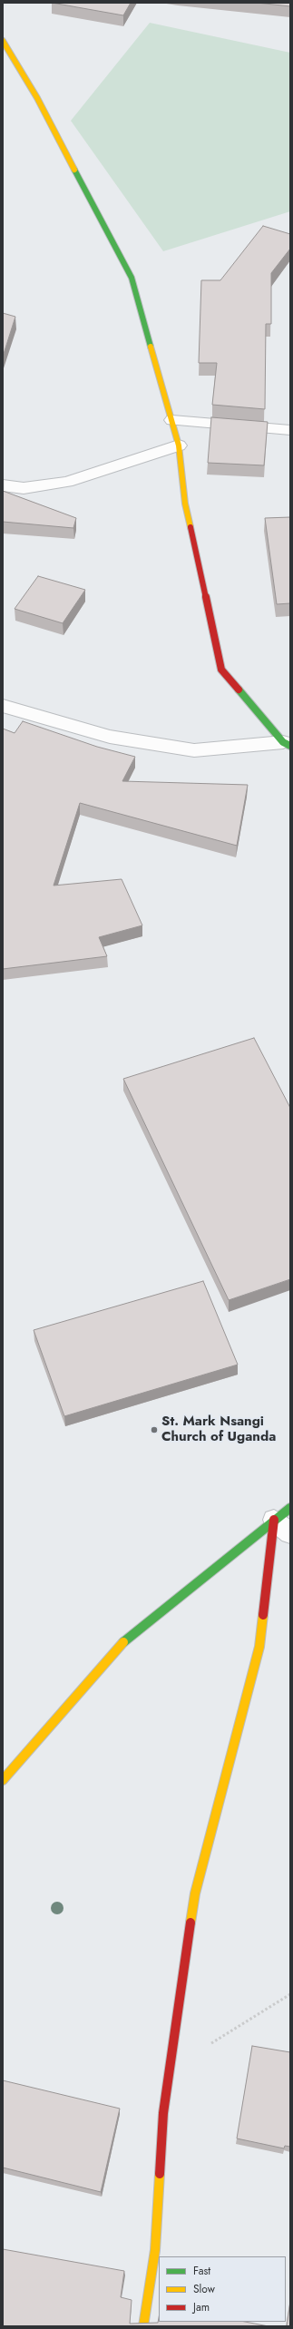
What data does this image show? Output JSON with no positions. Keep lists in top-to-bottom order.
{
  "places": ["St. Mark Nsangi Church of Uganda"],
  "legend": ["Fast", "Slow", "Jam"]
}
